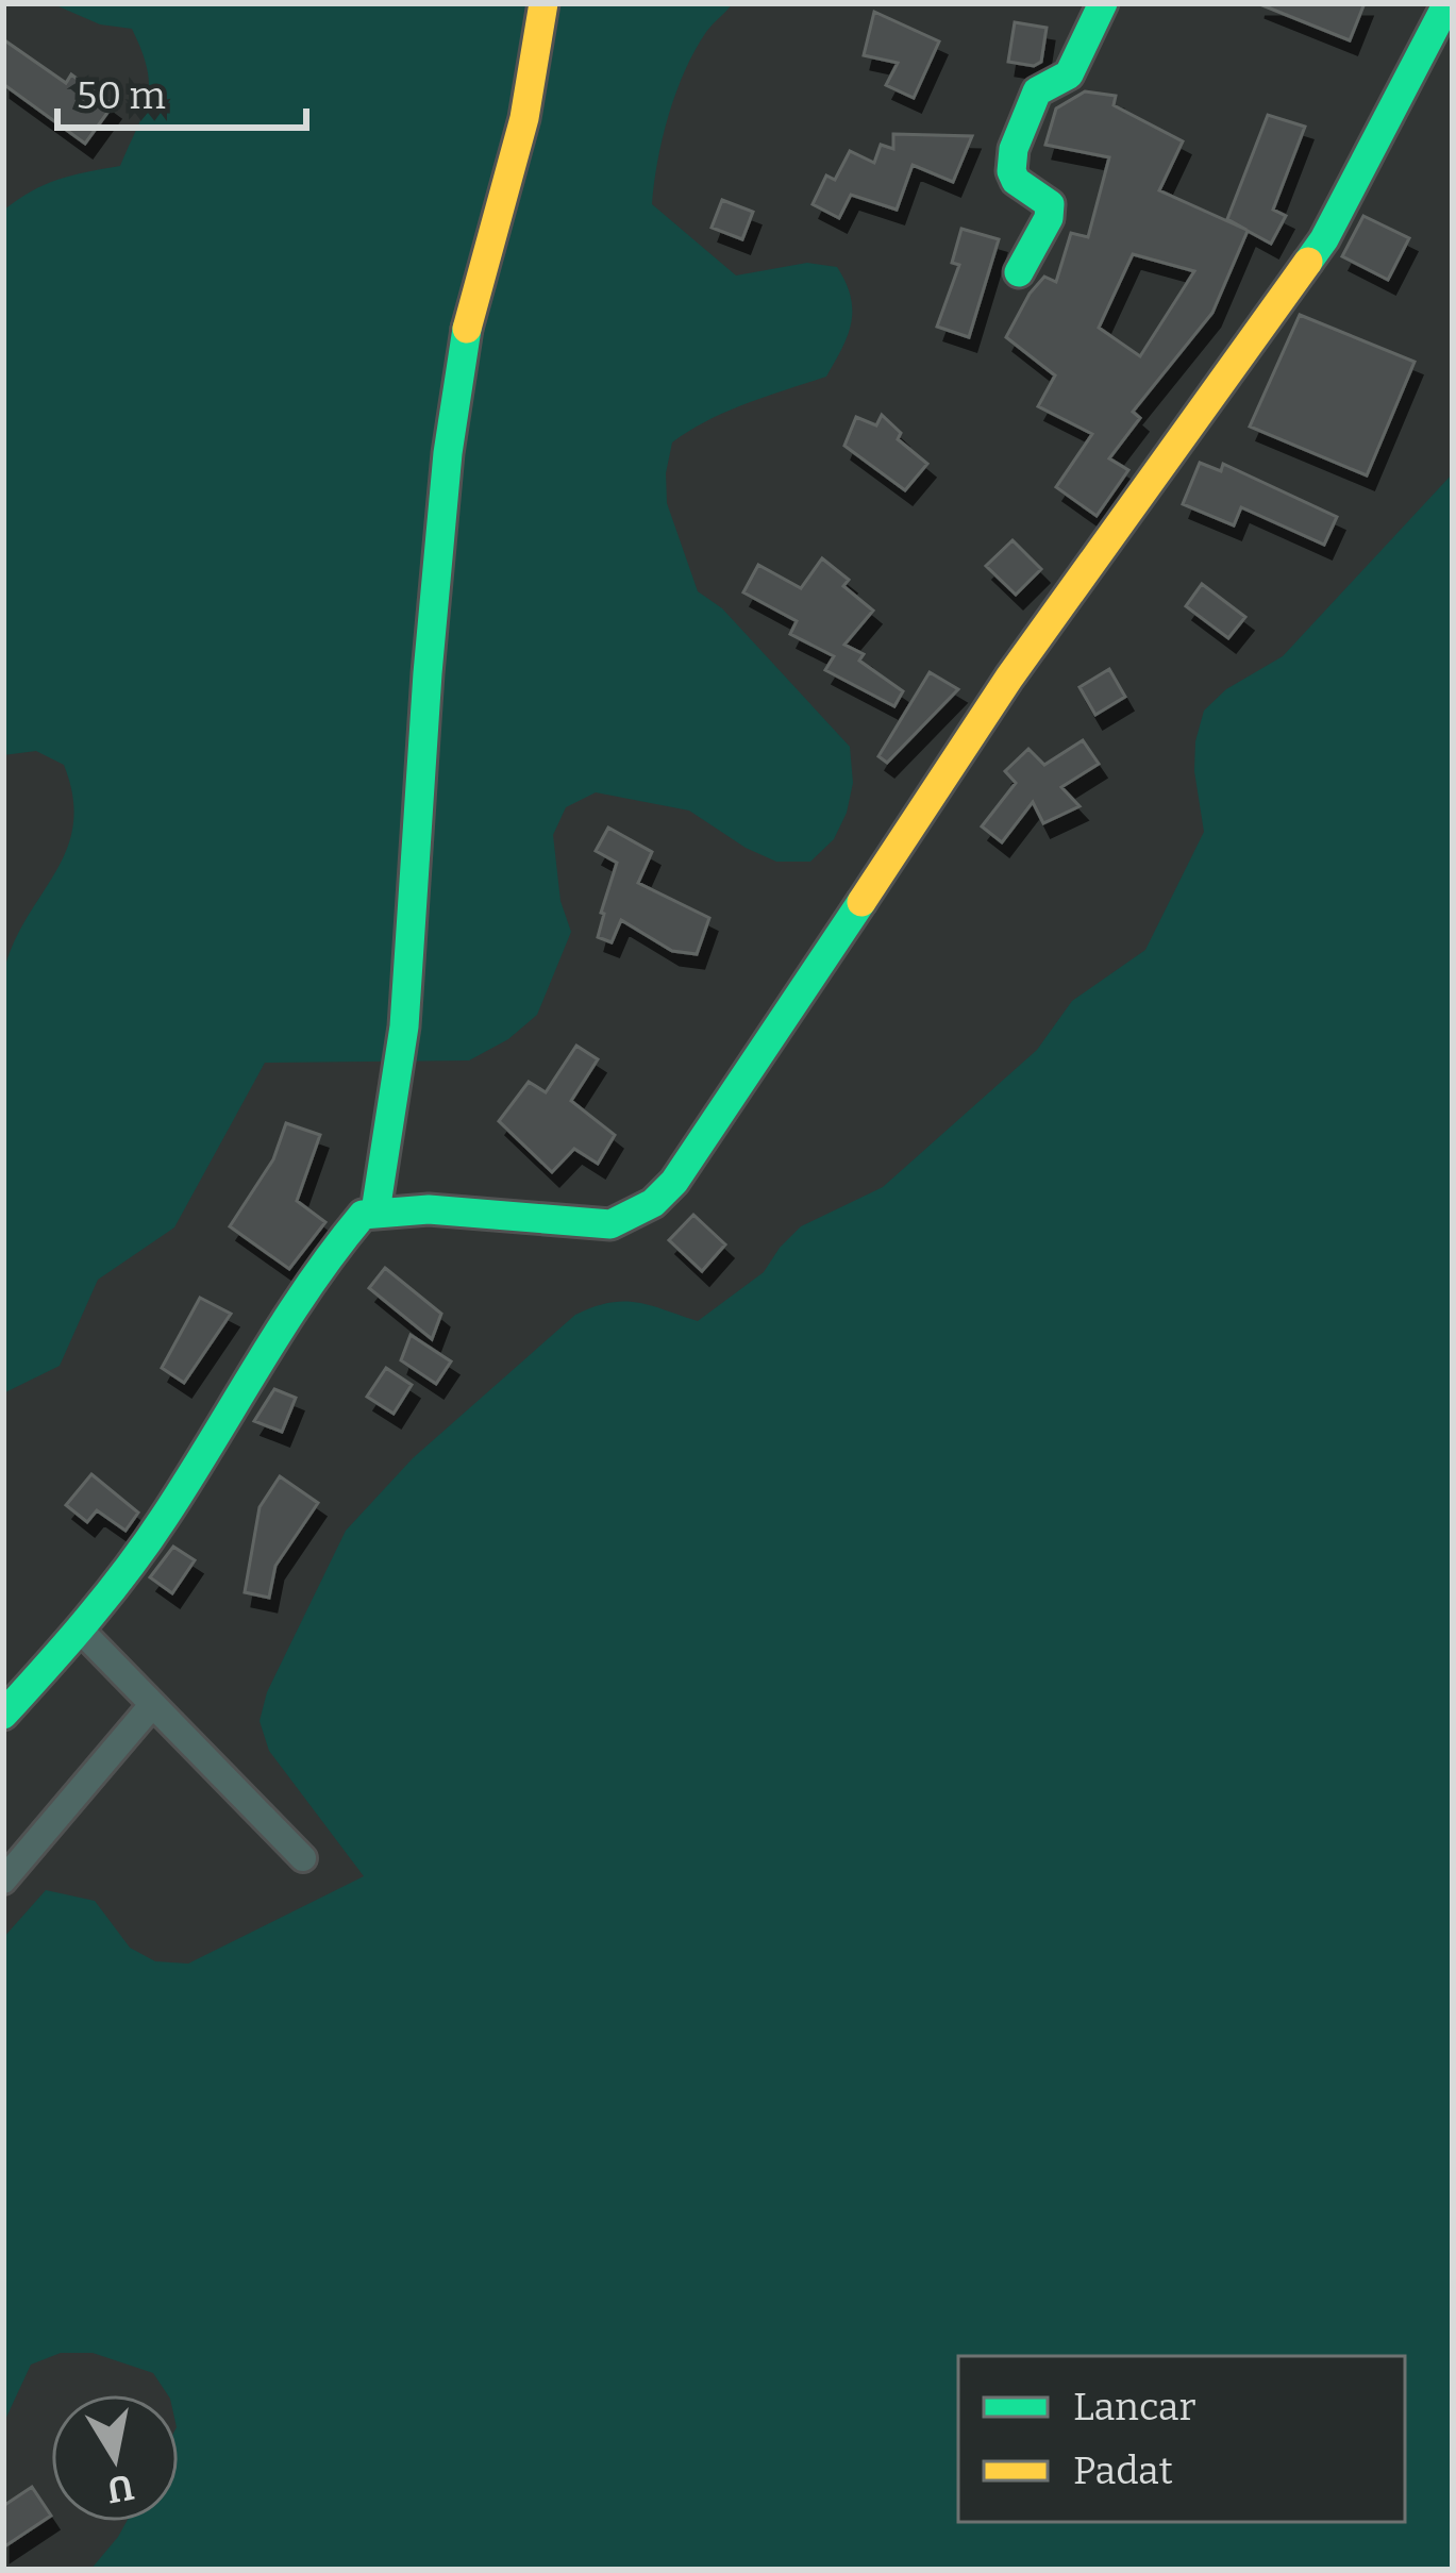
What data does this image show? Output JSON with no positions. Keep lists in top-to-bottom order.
{
  "legend": ["Lancar", "Padat"],
  "scale_bar": "50 m",
  "north": "bottom"
}
